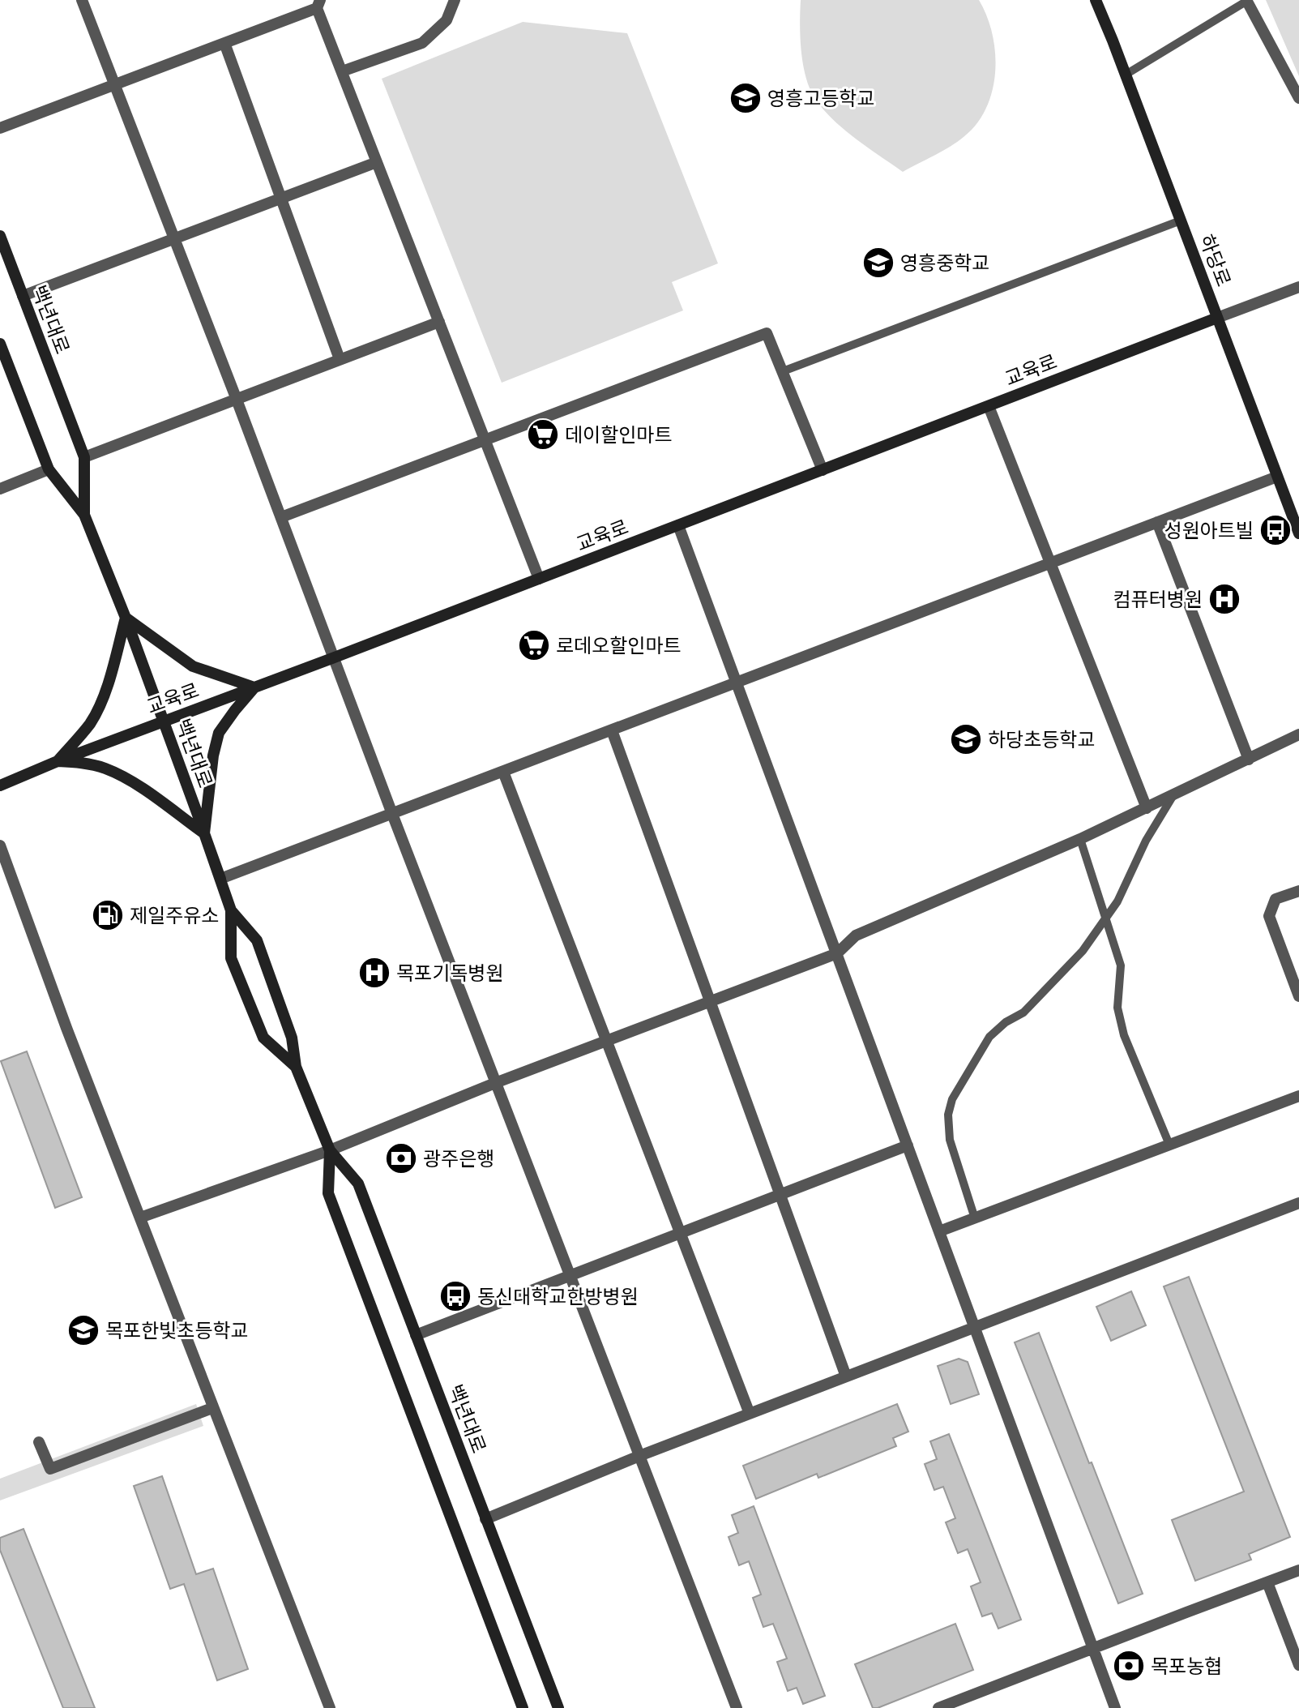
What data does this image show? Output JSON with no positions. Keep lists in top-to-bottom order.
{
  "streets": {
    "street": ["하당로", "백년대로", "교육로"]
  },
  "crossings": [
    ["하당로", "교육로"],
    ["백년대로", "교육로"]
  ],
  "places": {
    "school or university": [
      "영흥고등학교",
      "영흥중학교",
      "하당초등학교",
      "목포한빛초등학교"
    ],
    "supermarket": ["데이할인마트", "로데오할인마트"],
    "bus stop": ["성원아트빌", "동신대학교한방병원"],
    "hospital": ["컴퓨터병원", "목포기독병원"],
    "fuel station": ["제일주유소"],
    "bank": ["광주은행", "목포농협"]
  }
}
